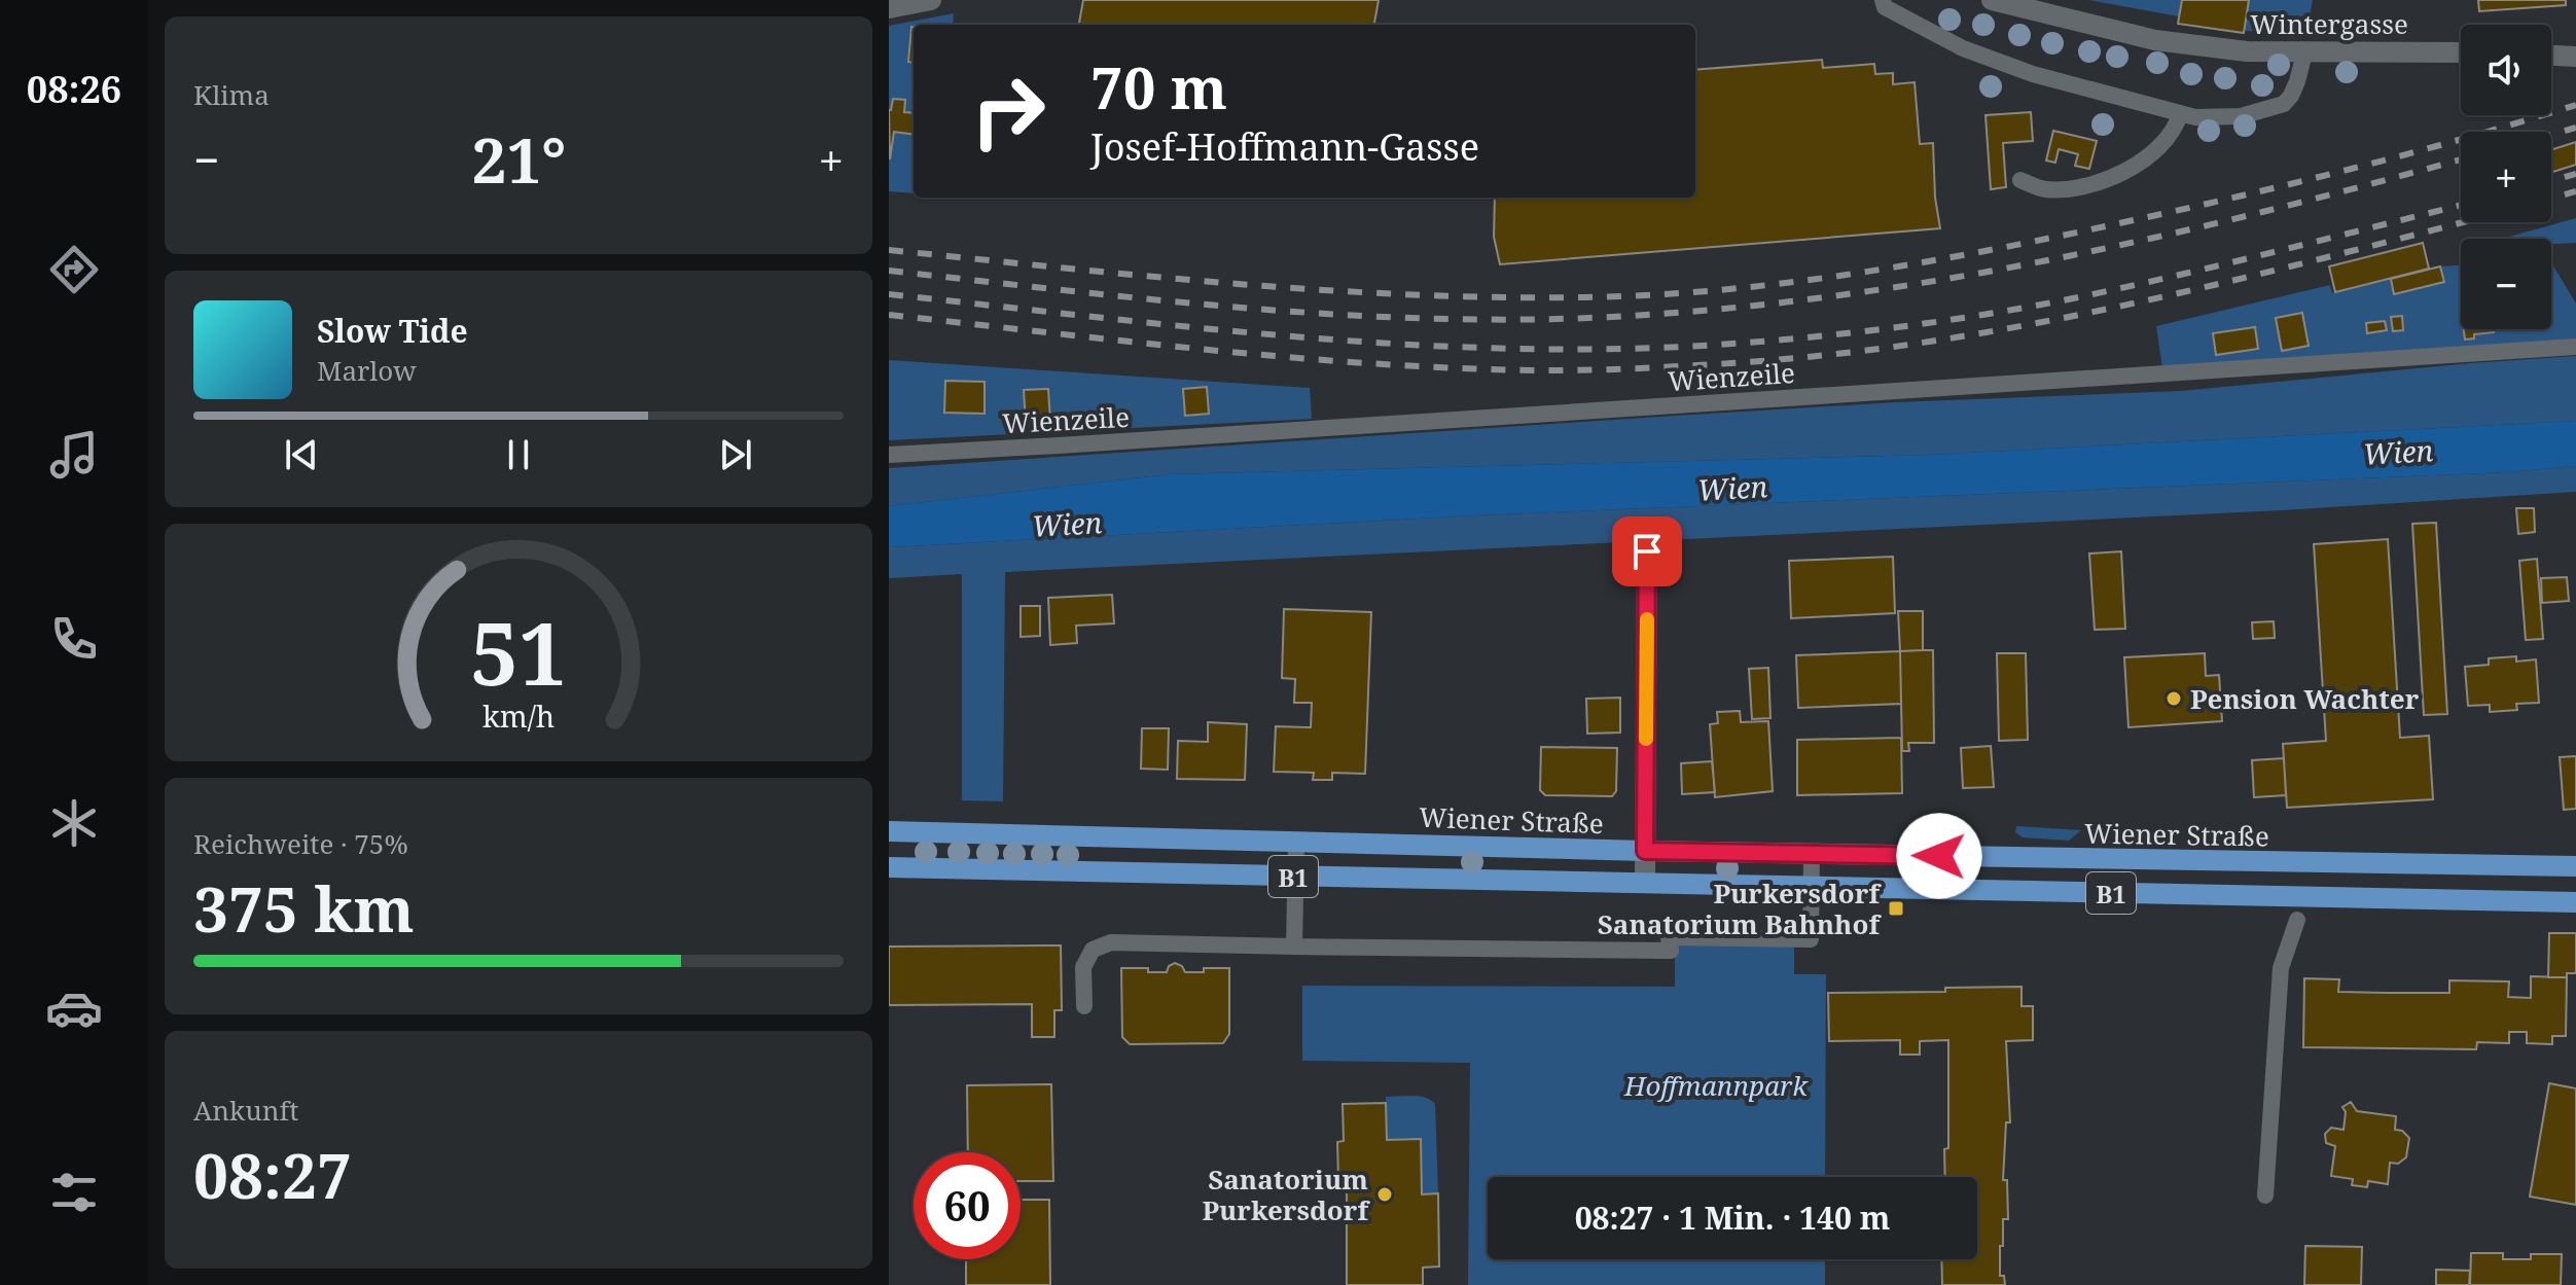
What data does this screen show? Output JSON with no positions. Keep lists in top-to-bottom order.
{
  "streets": {
    "main road": ["Wiener Straße", "B1"],
    "street": ["Wintergasse"],
    "lane": ["Wienzeile"]
  },
  "water": ["Wien"],
  "parks": ["Hoffmannpark"],
  "places": {
    "other": ["Pension Wachter", "Sanatorium Purkersdorf"],
    "transit": ["Purkersdorf Sanatorium Bahnhof"]
  },
  "page": {
    "tabs": "08:26",
    "tile": [
      "Klima",
      ["Reichweite · 75%", "375 km"],
      ["Ankunft", "08:27"]
    ],
    "map_buttons": ["+", "−"],
    "turn": ["70 m", "Josef-Hoffmann-Gasse"],
    "heat": ["−", "21°", "+"],
    "song": ["Slow Tide", "Marlow"],
    "limit": "60",
    "trip": "08:27 · 1 Min. · 140 m",
    "gauge": ["51", "km/h"]
  }
}
